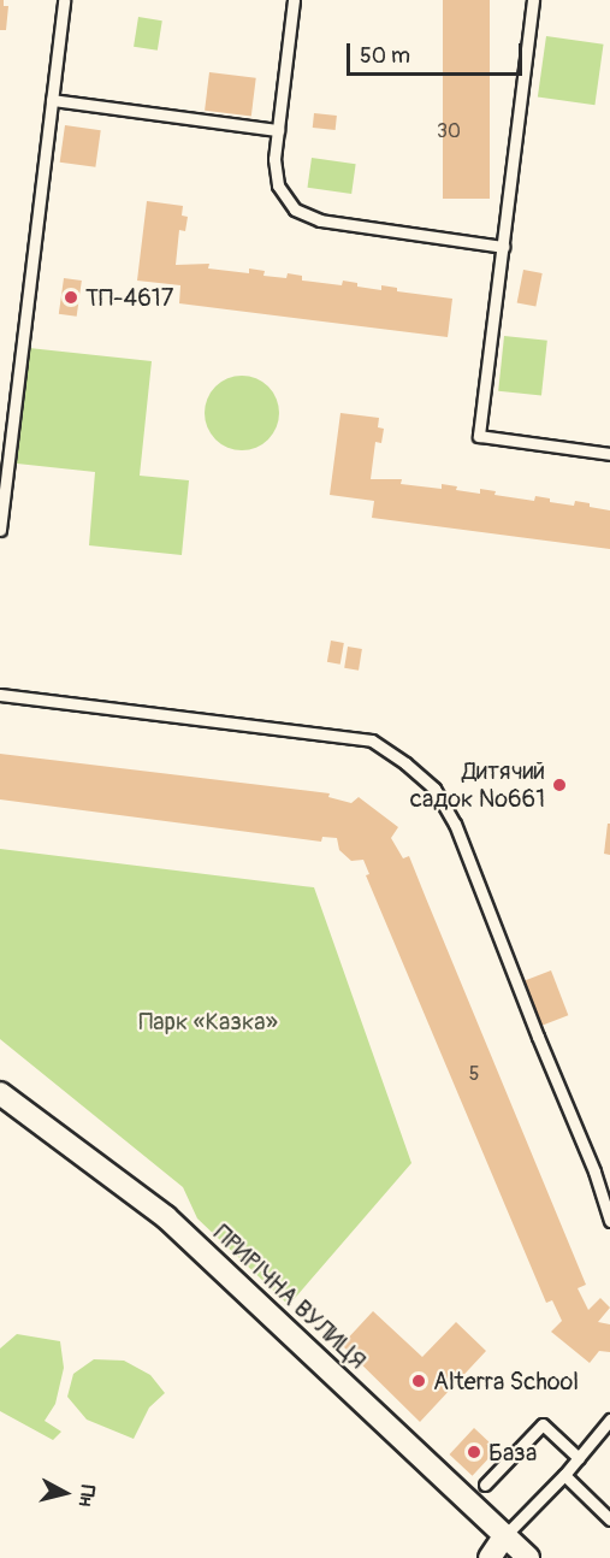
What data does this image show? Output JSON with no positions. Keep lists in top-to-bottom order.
{
  "streets": {
    "street": ["ПРИРІЧНА ВУЛИЦЯ"]
  },
  "parks": ["Парк «Казка»"],
  "places": [
    "ТП-4617",
    "Дитячий садок №661",
    "Alterra School",
    "База"
  ],
  "house_numbers": ["30", "5"],
  "scale_bar": "50 m",
  "north": "right"
}
